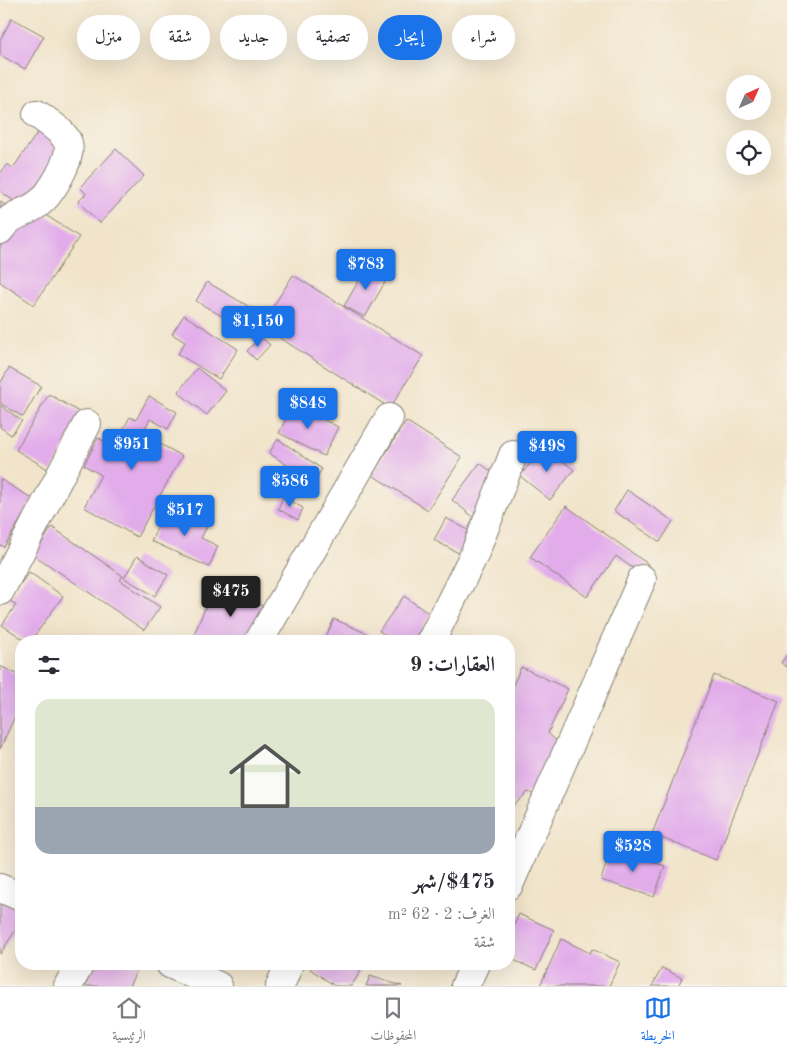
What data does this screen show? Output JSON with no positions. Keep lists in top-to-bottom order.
{
  "north": "top right",
  "page": {
    "chip": [
      "شراء",
      "إيجار",
      "تصفية",
      "جديد",
      "شقة",
      "منزل"
    ],
    "price": [
      "$783",
      "$1,150",
      "$848",
      "$951",
      "$498",
      "$586",
      "$517",
      "$475",
      "$528"
    ],
    "heading": "العقارات: 9",
    "list": [
      {
        "name": "$475/شهر",
        "note": "الغرف: 2 · 62 m² · شقة"
      }
    ],
    "tabs": ["الخريطة", "المحفوظات", "الرئيسية"]
  }
}
